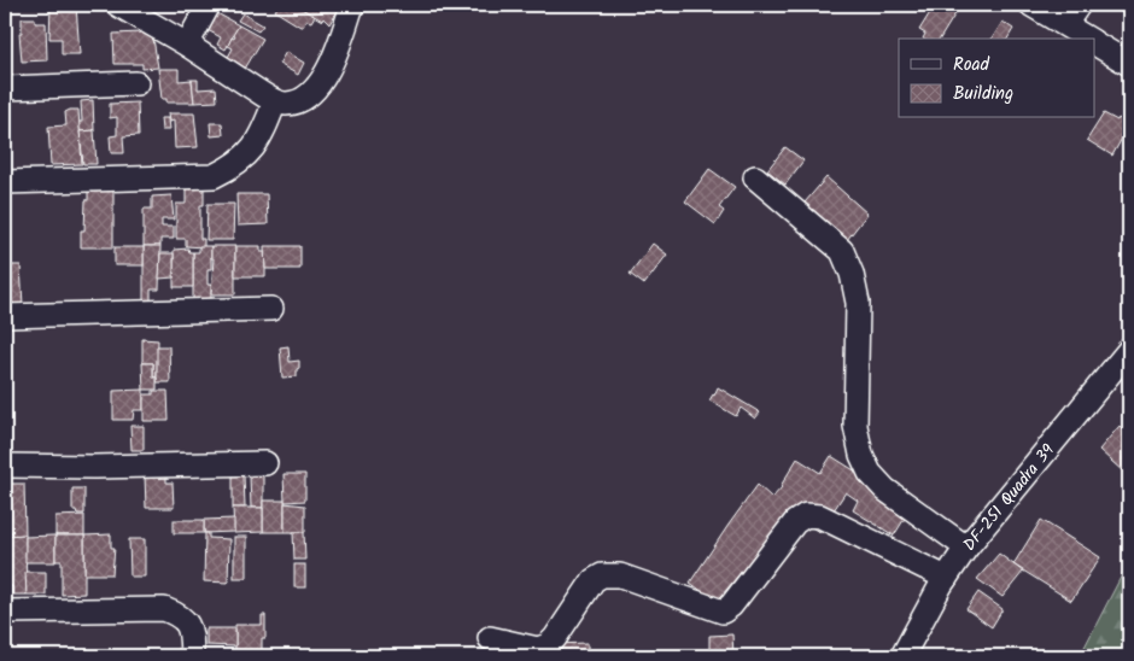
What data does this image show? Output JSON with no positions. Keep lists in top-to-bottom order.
{
  "streets": {
    "street": ["DF-251 Quadra 39"]
  },
  "legend": ["Road", "Building"]
}
